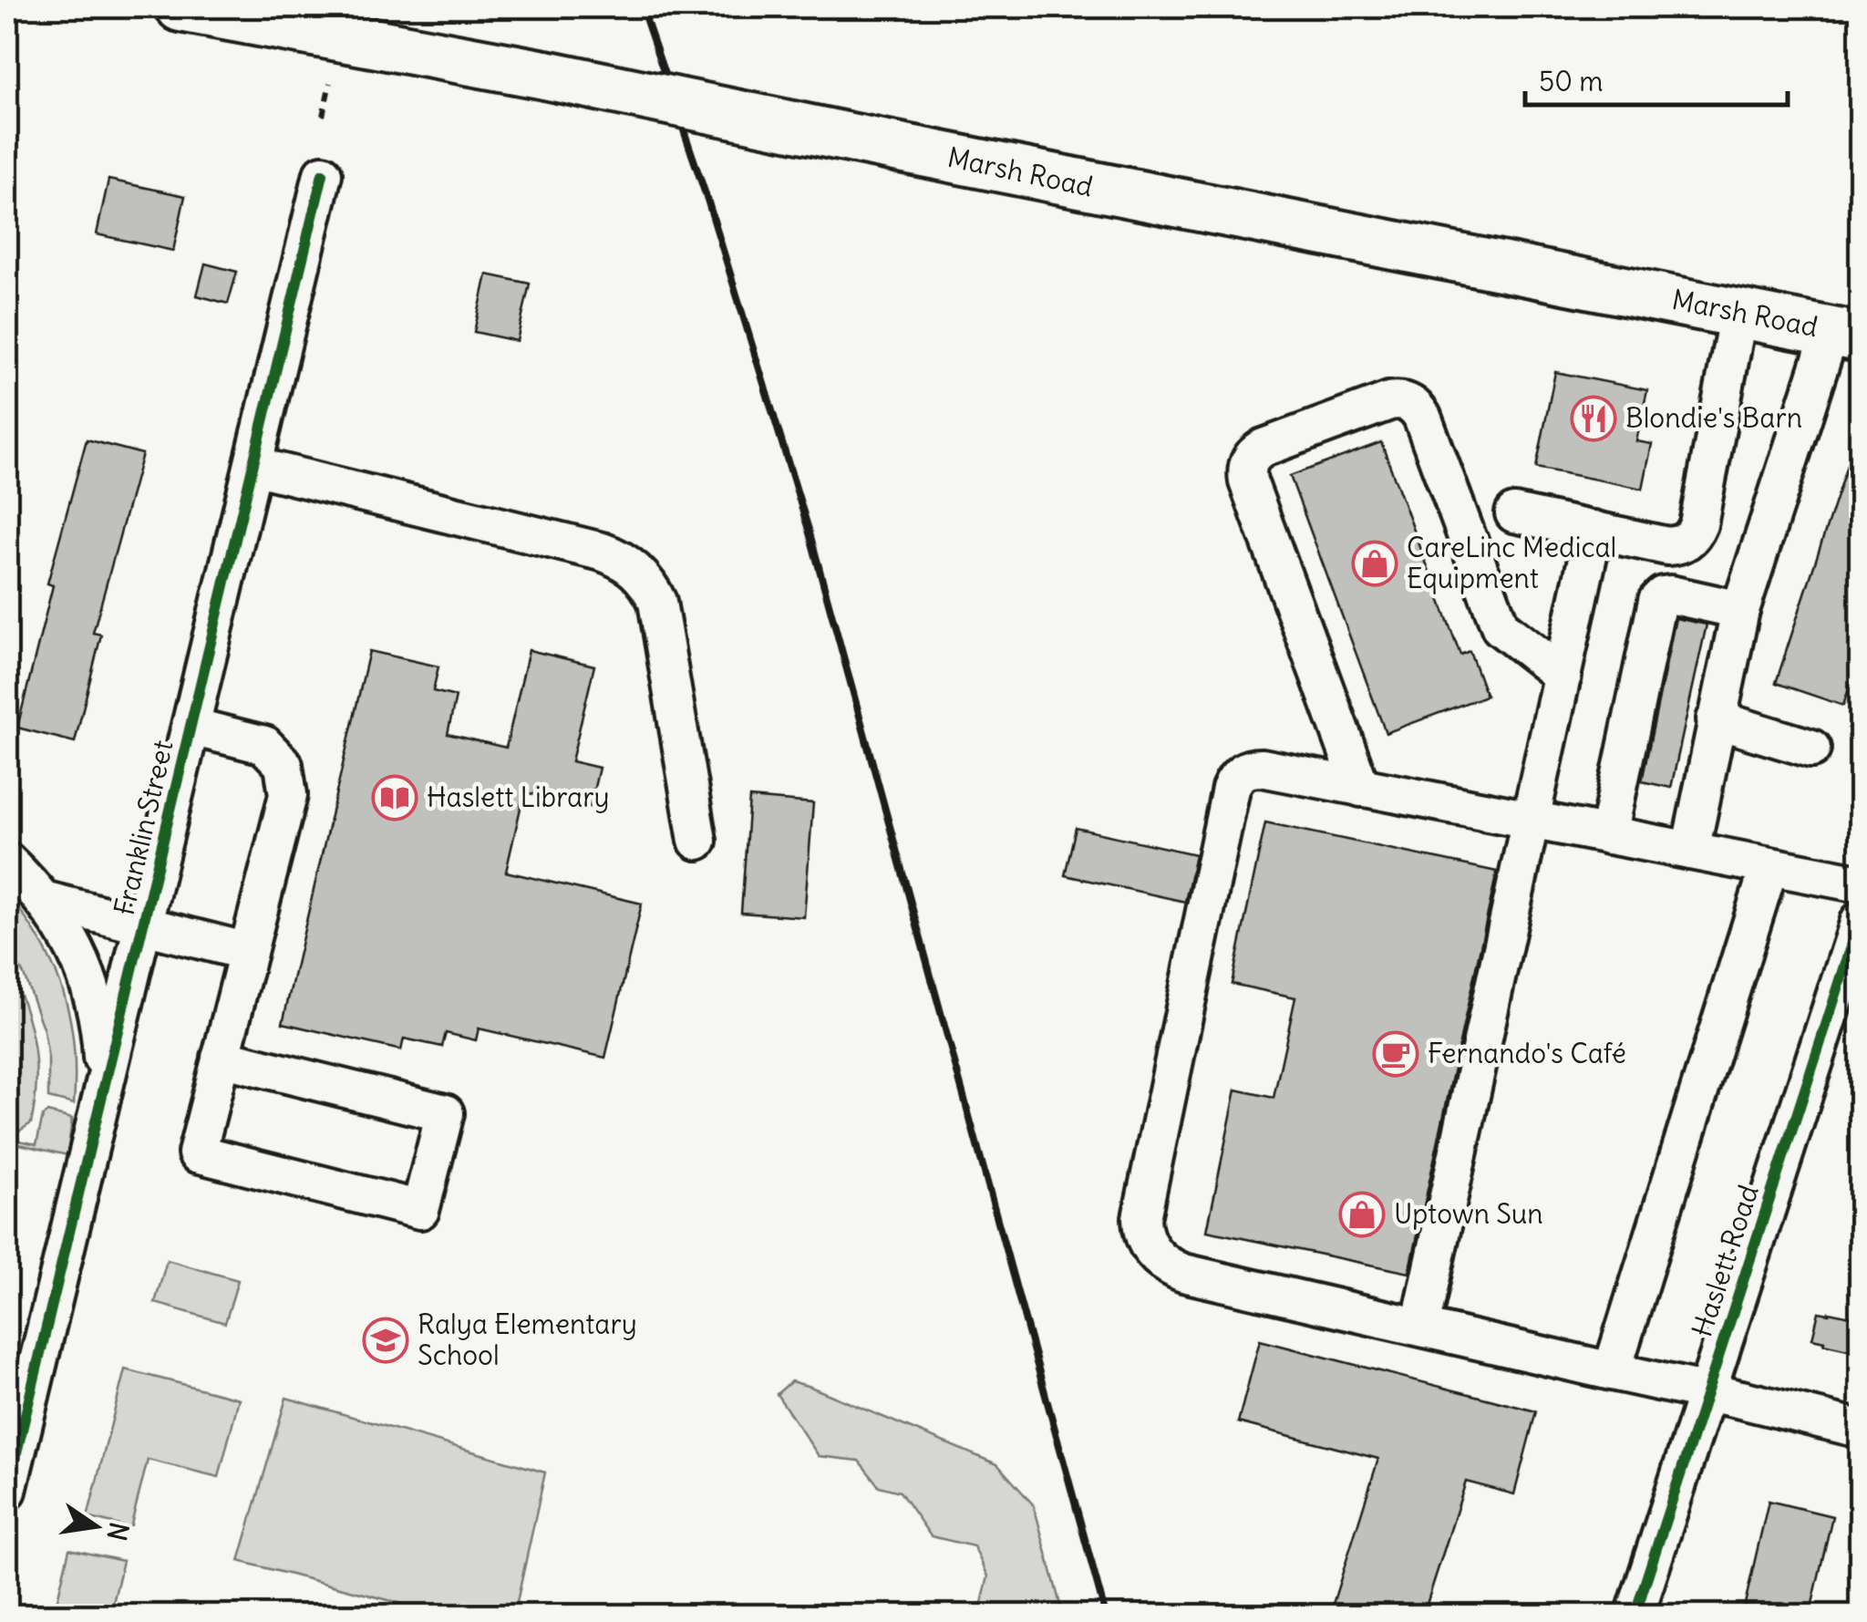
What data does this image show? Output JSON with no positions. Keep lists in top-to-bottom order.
{
  "streets": {
    "main road": ["Marsh Road"],
    "street": ["Franklin Street", "Haslett Road"]
  },
  "places": {
    "restaurant": ["Blondie's Barn"],
    "shop": ["CareLinc Medical Equipment", "Uptown Sun"],
    "library": ["Haslett Library"],
    "cafe": ["Fernando's Café"],
    "school or university": ["Ralya Elementary School"]
  },
  "scale_bar": "50 m",
  "north": "right"
}
